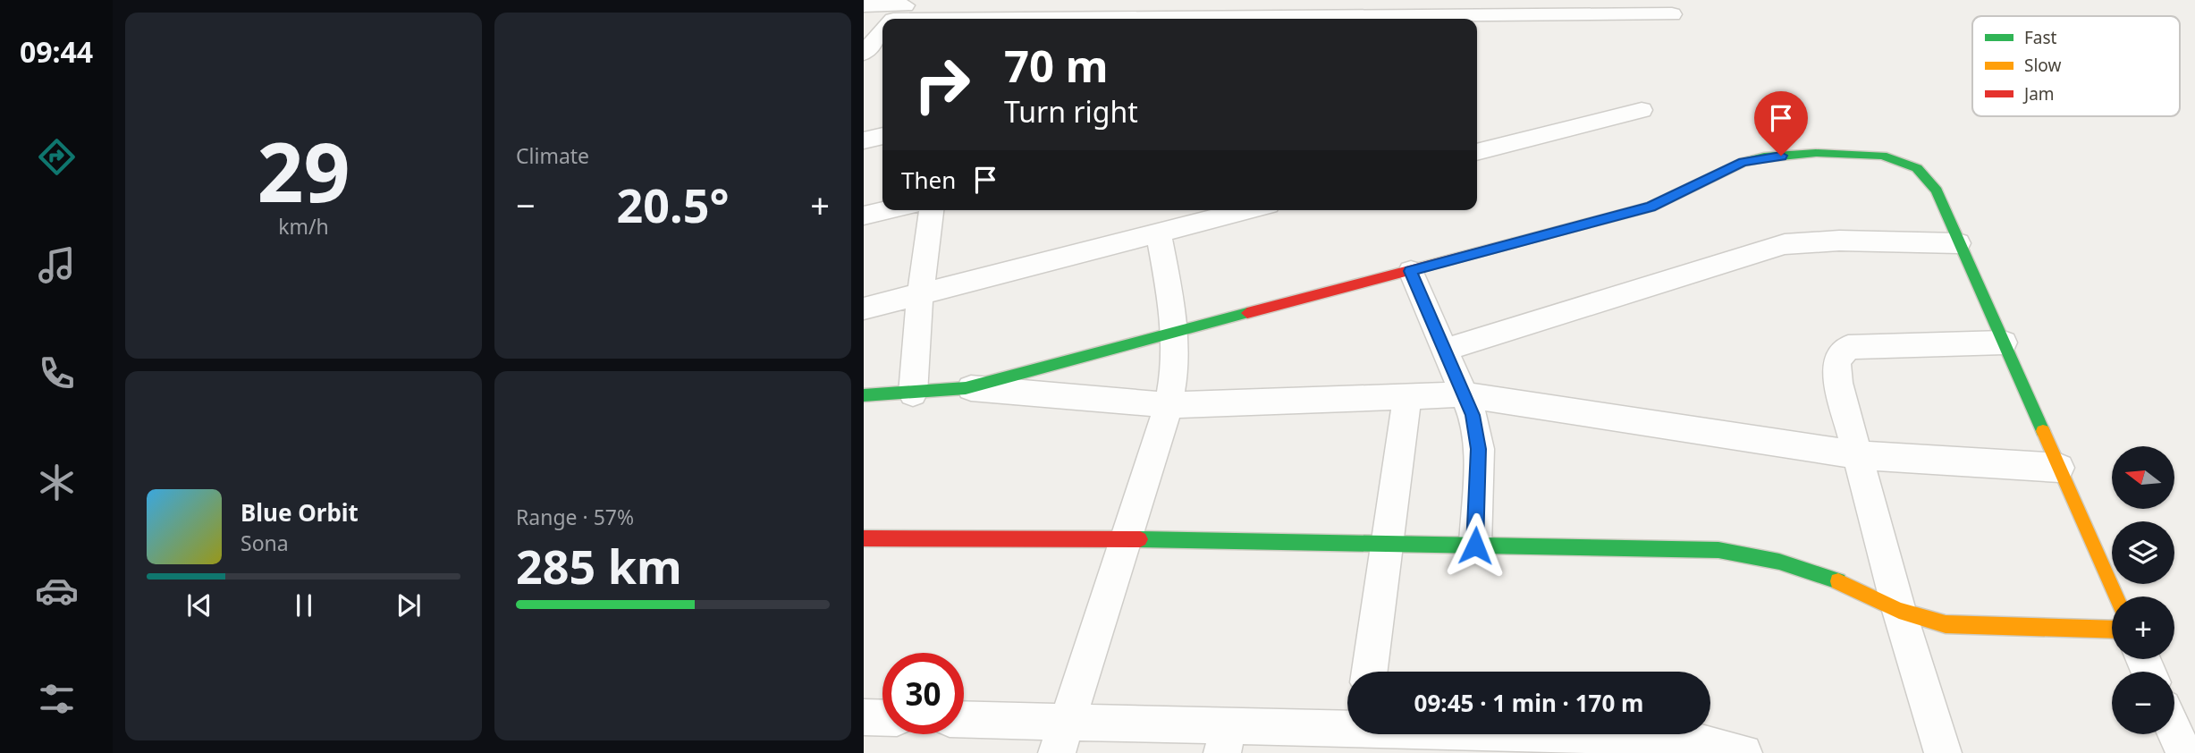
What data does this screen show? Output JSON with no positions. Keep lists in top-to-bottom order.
{
  "legend": ["Fast", "Slow", "Jam"],
  "north": "left",
  "page": {
    "tabs": "09:44",
    "tile": [
      ["29", "km/h"],
      "Climate",
      ["Range · 57%", "285 km"]
    ],
    "turn": ["70 m", "Turn right"],
    "then": "Then",
    "heat": ["−", "20.5°", "+"],
    "map_buttons": ["+", "−"],
    "song": ["Blue Orbit", "Sona"],
    "limit": "30",
    "trip": "09:45 · 1 min · 170 m"
  }
}
